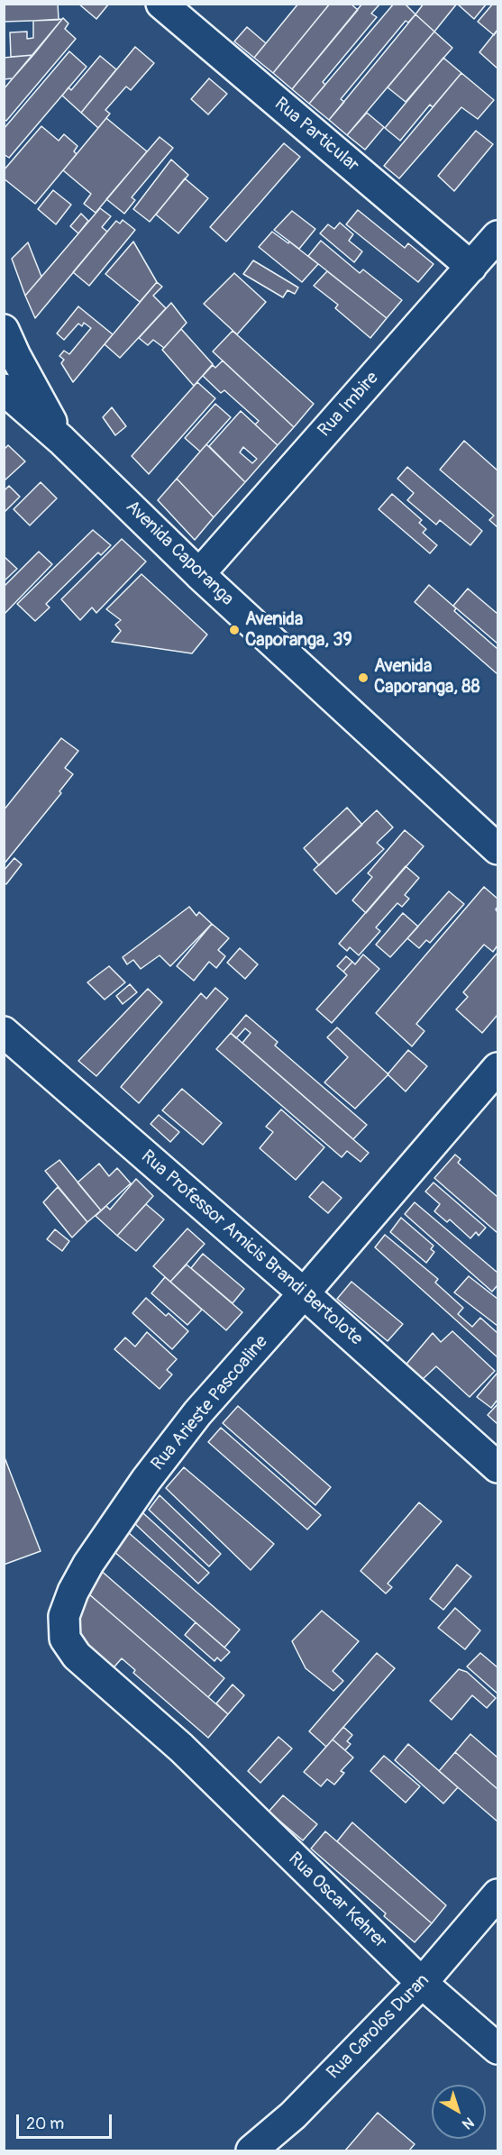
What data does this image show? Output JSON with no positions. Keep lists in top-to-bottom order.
{
  "streets": {
    "street": [
      "Rua Particular",
      "Rua Imbire",
      "Avenida Caporanga",
      "Rua Professor Amicis Brandi Bertolote",
      "Rua Arieste Pascoaline",
      "Rua Oscar Kehrer",
      "Rua Carolos Duran"
    ]
  },
  "crossings": [
    ["Rua Particular", "Rua Imbire"],
    ["Rua Imbire", "Avenida Caporanga"],
    ["Rua Professor Amicis Brandi Bertolote", "Rua Arieste Pascoaline"],
    ["Rua Arieste Pascoaline", "Rua Oscar Kehrer"],
    ["Rua Oscar Kehrer", "Rua Carolos Duran"]
  ],
  "places": ["Avenida Caporanga, 39", "Avenida Caporanga, 88"],
  "scale_bar": "20 m",
  "north": "bottom right"
}
